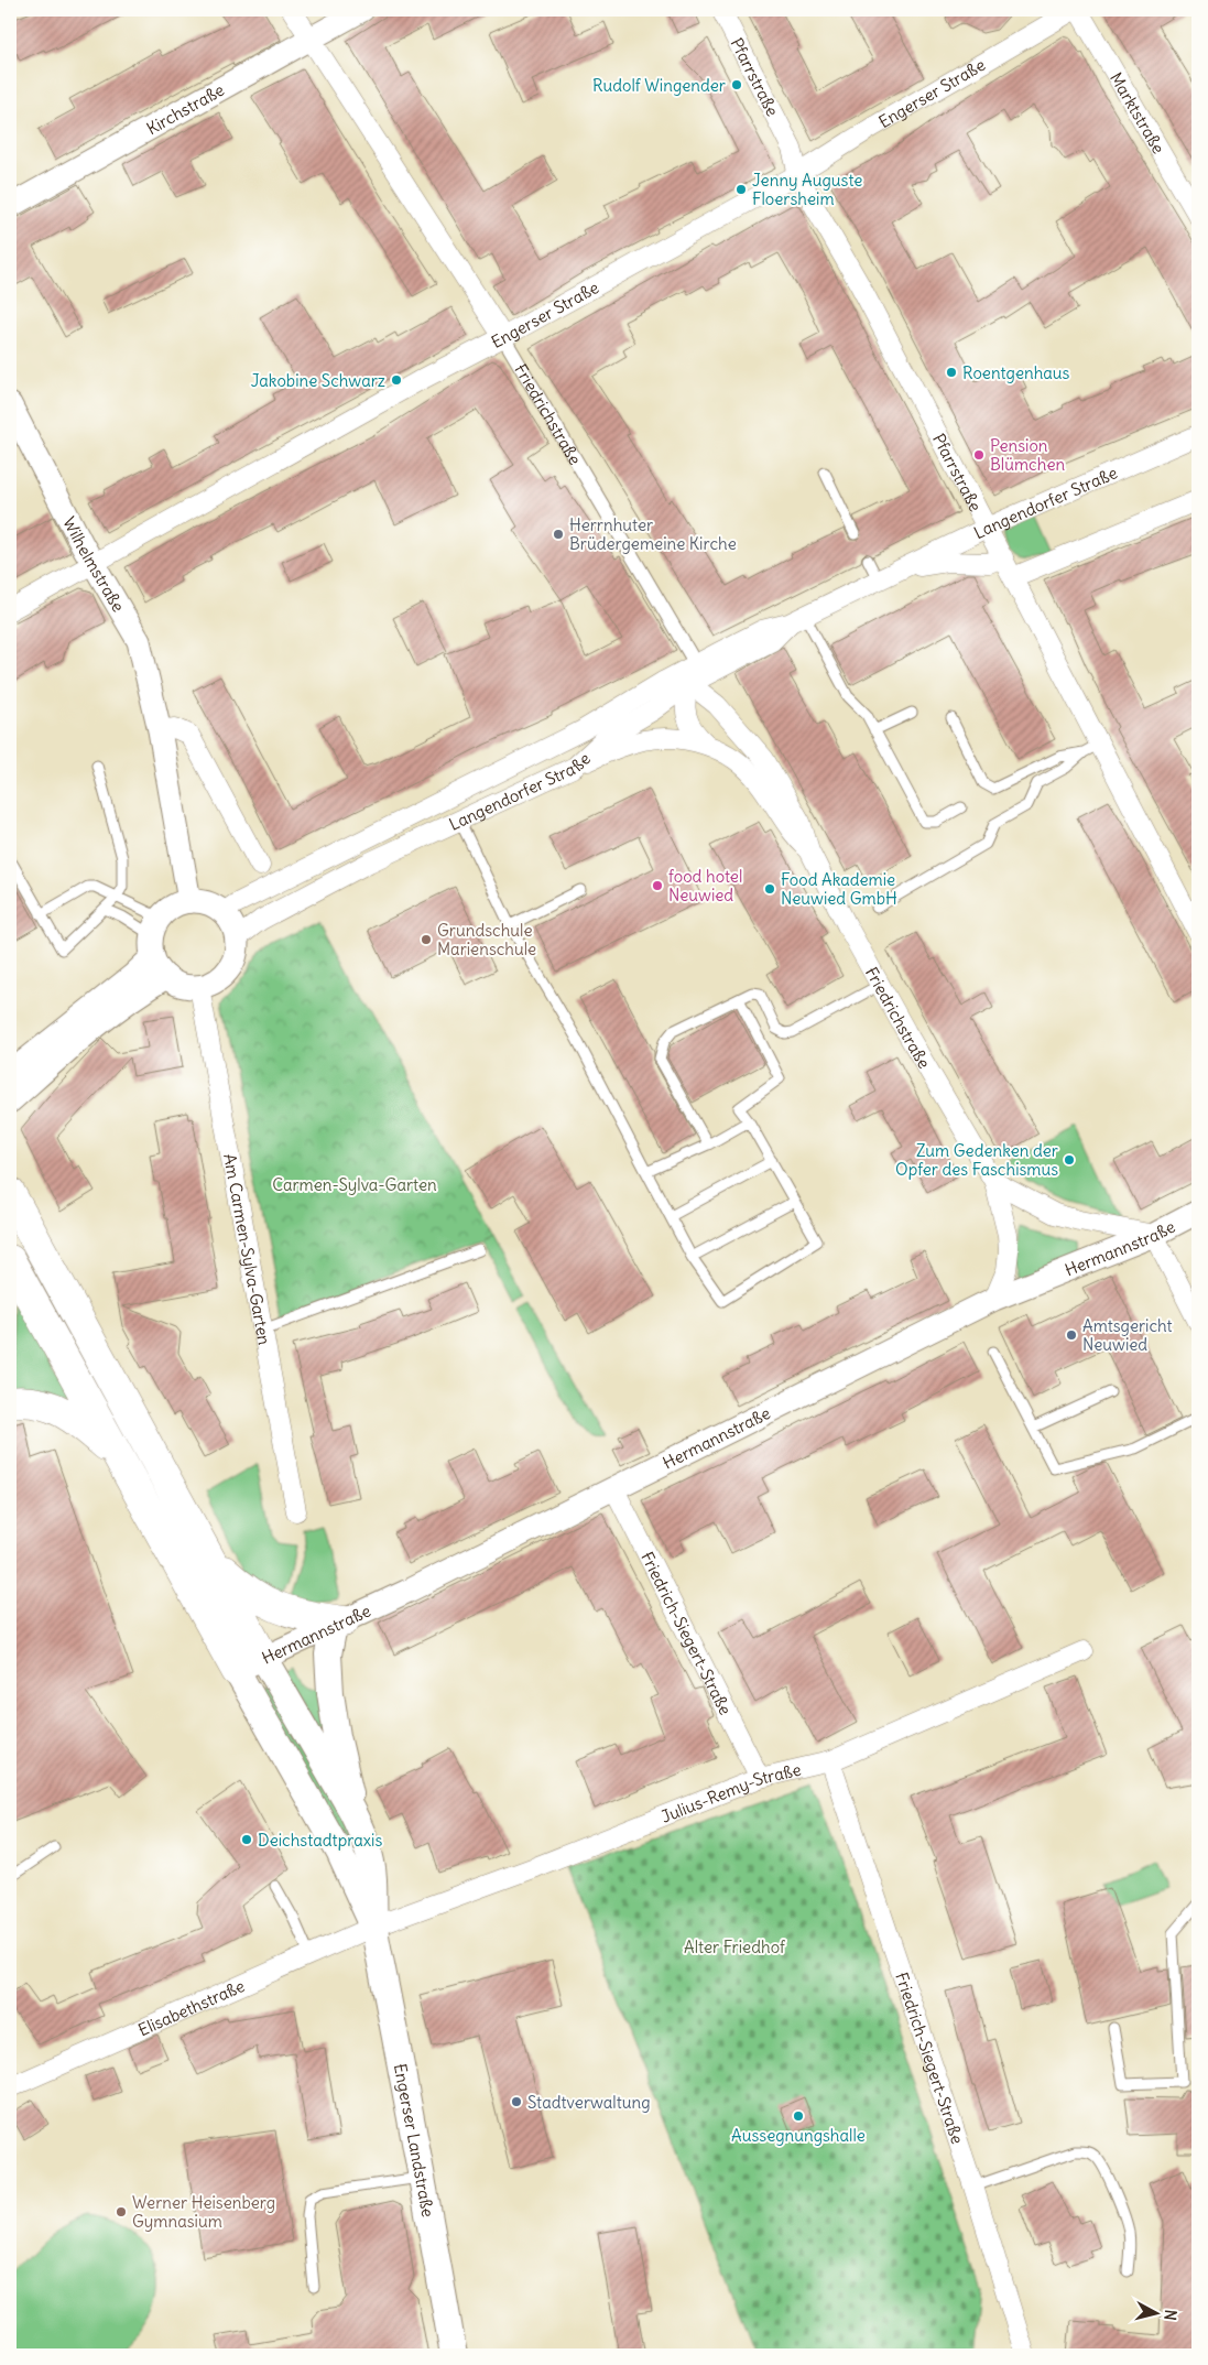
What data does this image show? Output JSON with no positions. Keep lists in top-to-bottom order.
{
  "streets": {
    "main road": ["Engerser Landstraße"],
    "street": [
      "Pfarrstraße",
      "Engerser Straße",
      "Kirchstraße",
      "Marktstraße",
      "Friedrichstraße",
      "Langendorfer Straße",
      "Wilhelmstraße",
      "Hermannstraße",
      "Am Carmen-Sylva-Garten",
      "Friedrich-Siegert-Straße",
      "Julius-Remy-Straße",
      "Elisabethstraße"
    ]
  },
  "crossings": [
    ["Pfarrstraße", "Engerser Straße"],
    ["Pfarrstraße", "Langendorfer Straße"],
    ["Engerser Straße", "Friedrichstraße"],
    ["Engerser Straße", "Wilhelmstraße"],
    ["Kirchstraße", "Friedrichstraße"],
    ["Friedrichstraße", "Langendorfer Straße"],
    ["Friedrichstraße", "Hermannstraße"],
    ["Langendorfer Straße", "Wilhelmstraße"],
    ["Langendorfer Straße", "Am Carmen-Sylva-Garten"],
    ["Wilhelmstraße", "Am Carmen-Sylva-Garten"],
    ["Hermannstraße", "Friedrich-Siegert-Straße"],
    ["Hermannstraße", "Engerser Landstraße"],
    ["Friedrich-Siegert-Straße", "Julius-Remy-Straße"],
    ["Julius-Remy-Straße", "Elisabethstraße"],
    ["Julius-Remy-Straße", "Engerser Landstraße"],
    ["Elisabethstraße", "Engerser Landstraße"]
  ],
  "parks": ["Carmen-Sylva-Garten", "Alter Friedhof"],
  "places": [
    "Rudolf Wingender",
    "Jenny Auguste Floersheim",
    "Roentgenhaus",
    "Jakobine Schwarz",
    "Pension Blümchen",
    "Herrnhuter Brüdergemeine Kirche",
    "food hotel Neuwied",
    "Food Akademie Neuwied GmbH",
    "Grundschule Marienschule",
    "Zum Gedenken der Opfer des Faschismus",
    "Amtsgericht Neuwied",
    "Deichstadtpraxis",
    "Stadtverwaltung",
    "Aussegnungshalle",
    "Werner Heisenberg Gymnasium"
  ],
  "north": "right"
}
